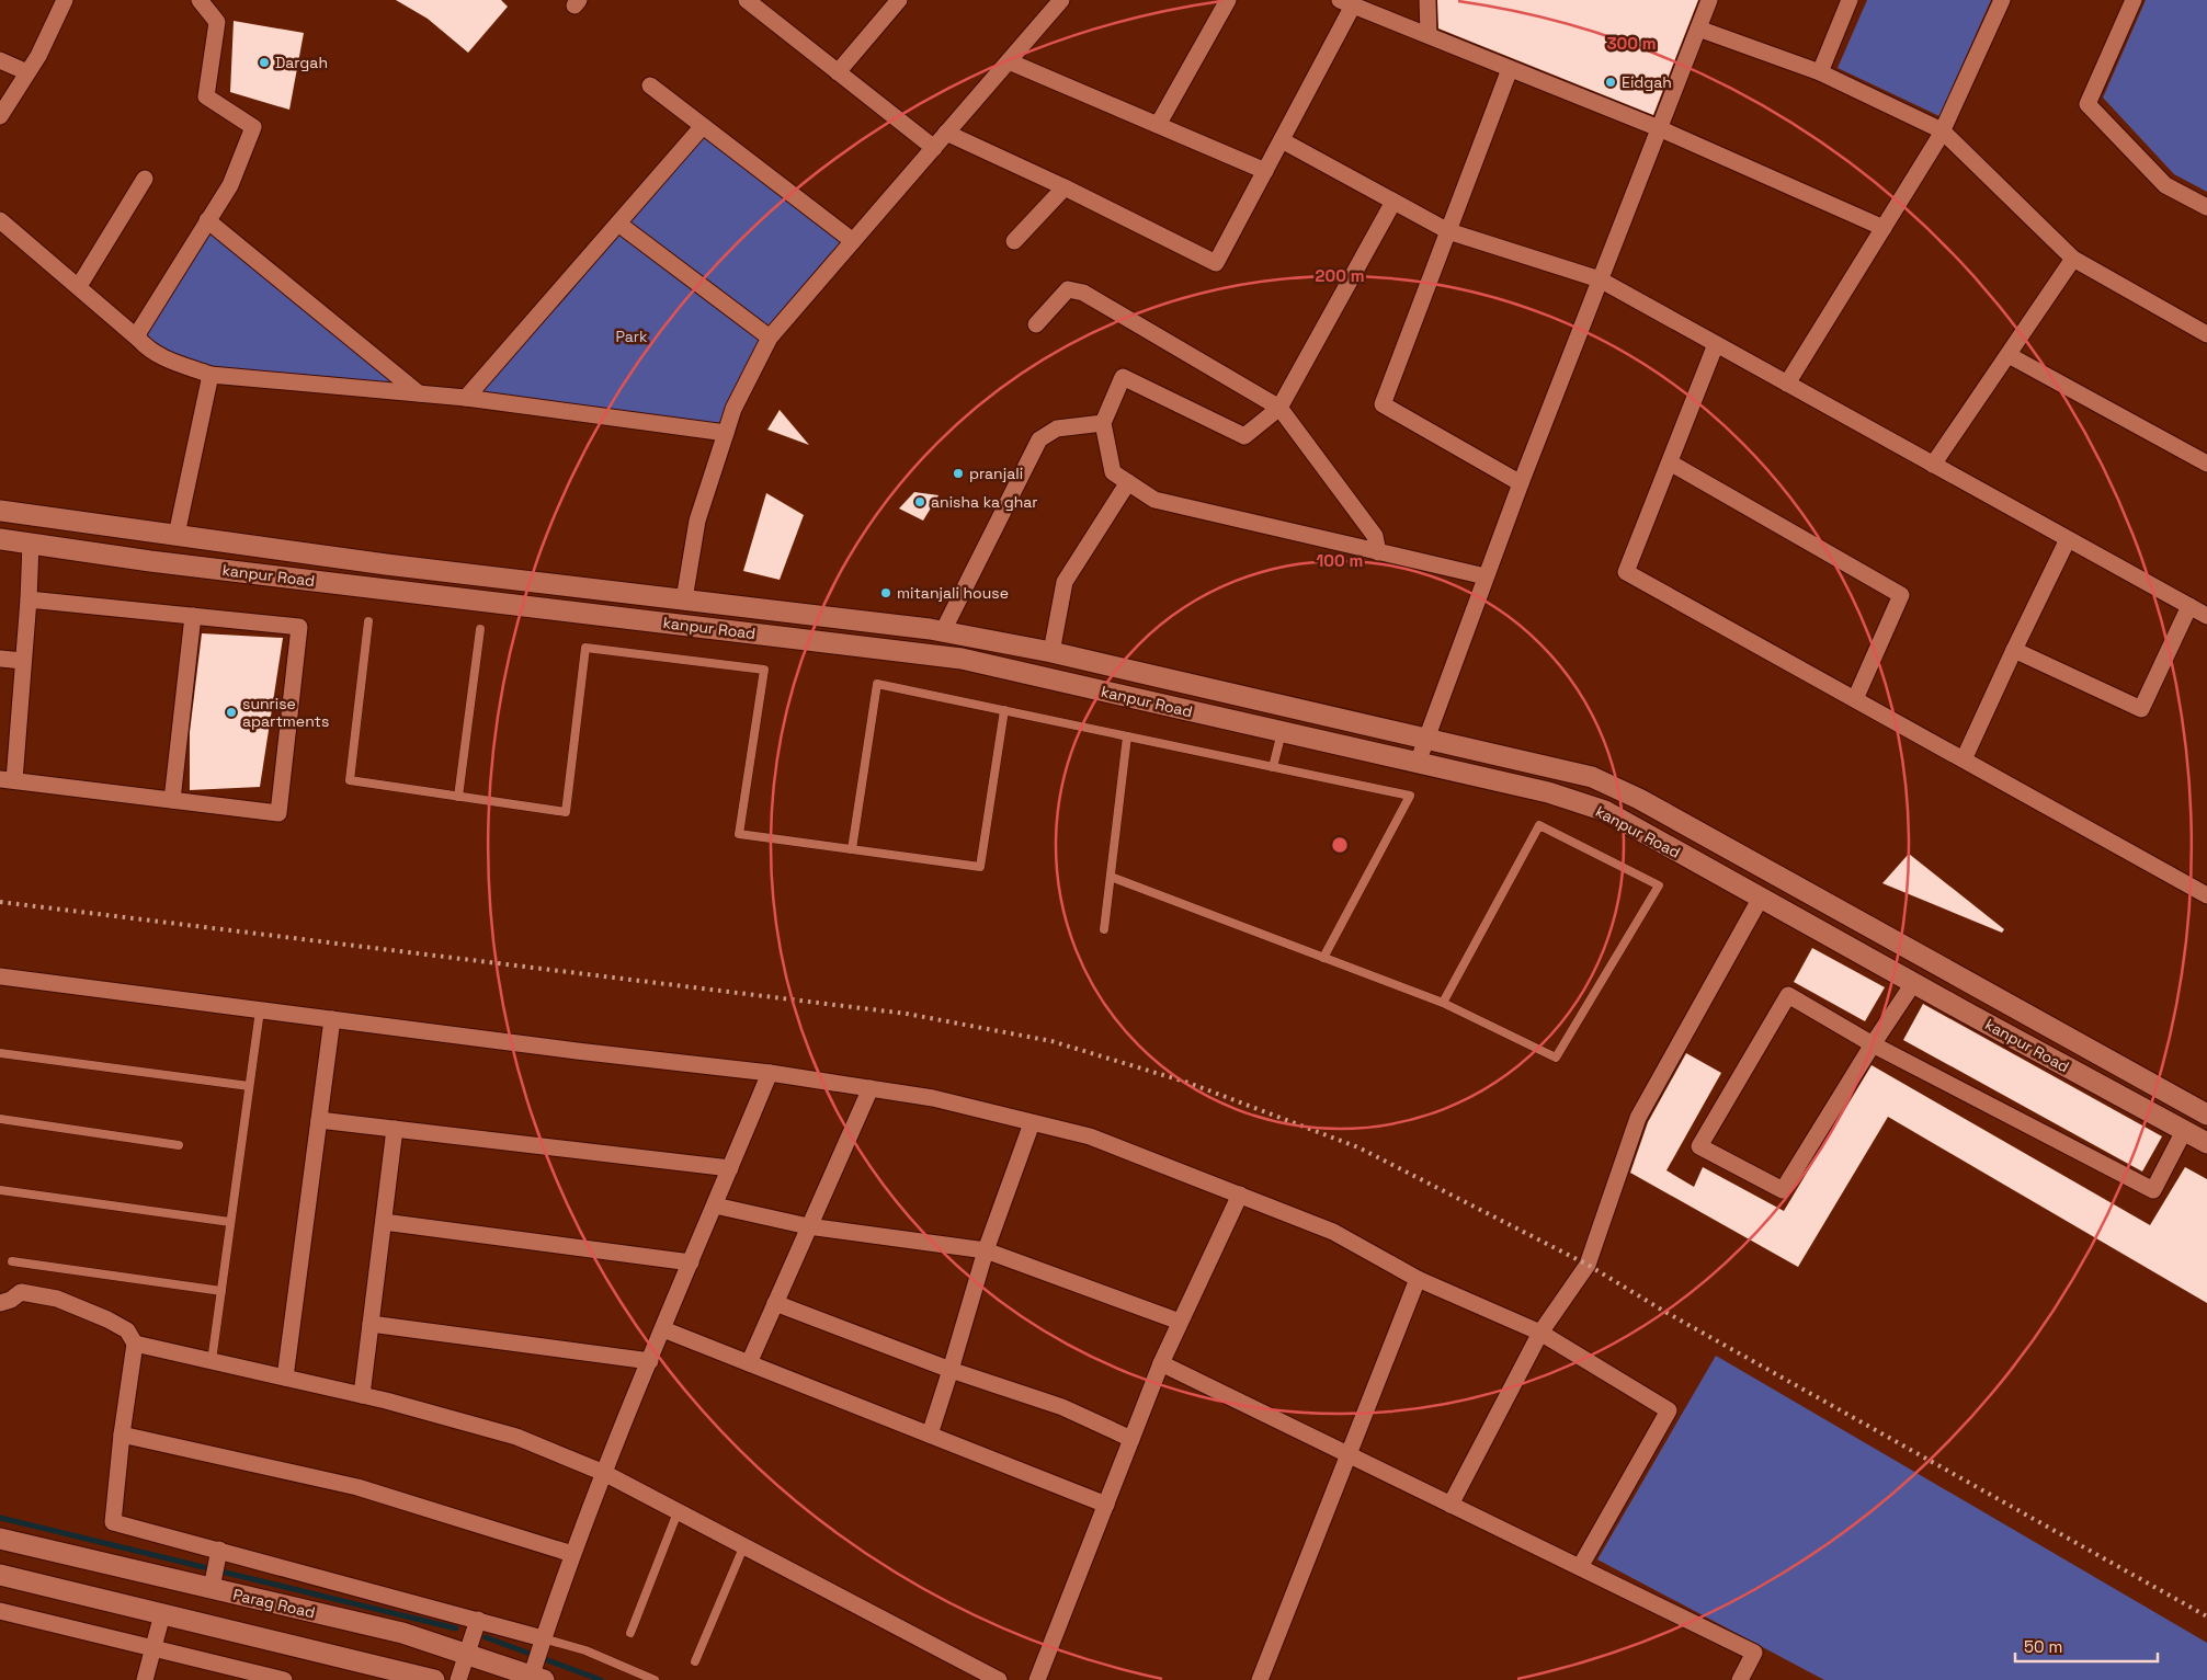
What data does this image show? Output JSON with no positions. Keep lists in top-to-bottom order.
{
  "streets": {
    "street": ["kanpur Road", "Parag Road"]
  },
  "parks": ["Park"],
  "places": [
    "Dargah",
    "Eidgah",
    "pranjali",
    "anisha ka ghar",
    "mitanjali house",
    "sunrise apartments"
  ],
  "scale_bar": "50 m",
  "rings": ["300 m", "200 m", "100 m"]
}
